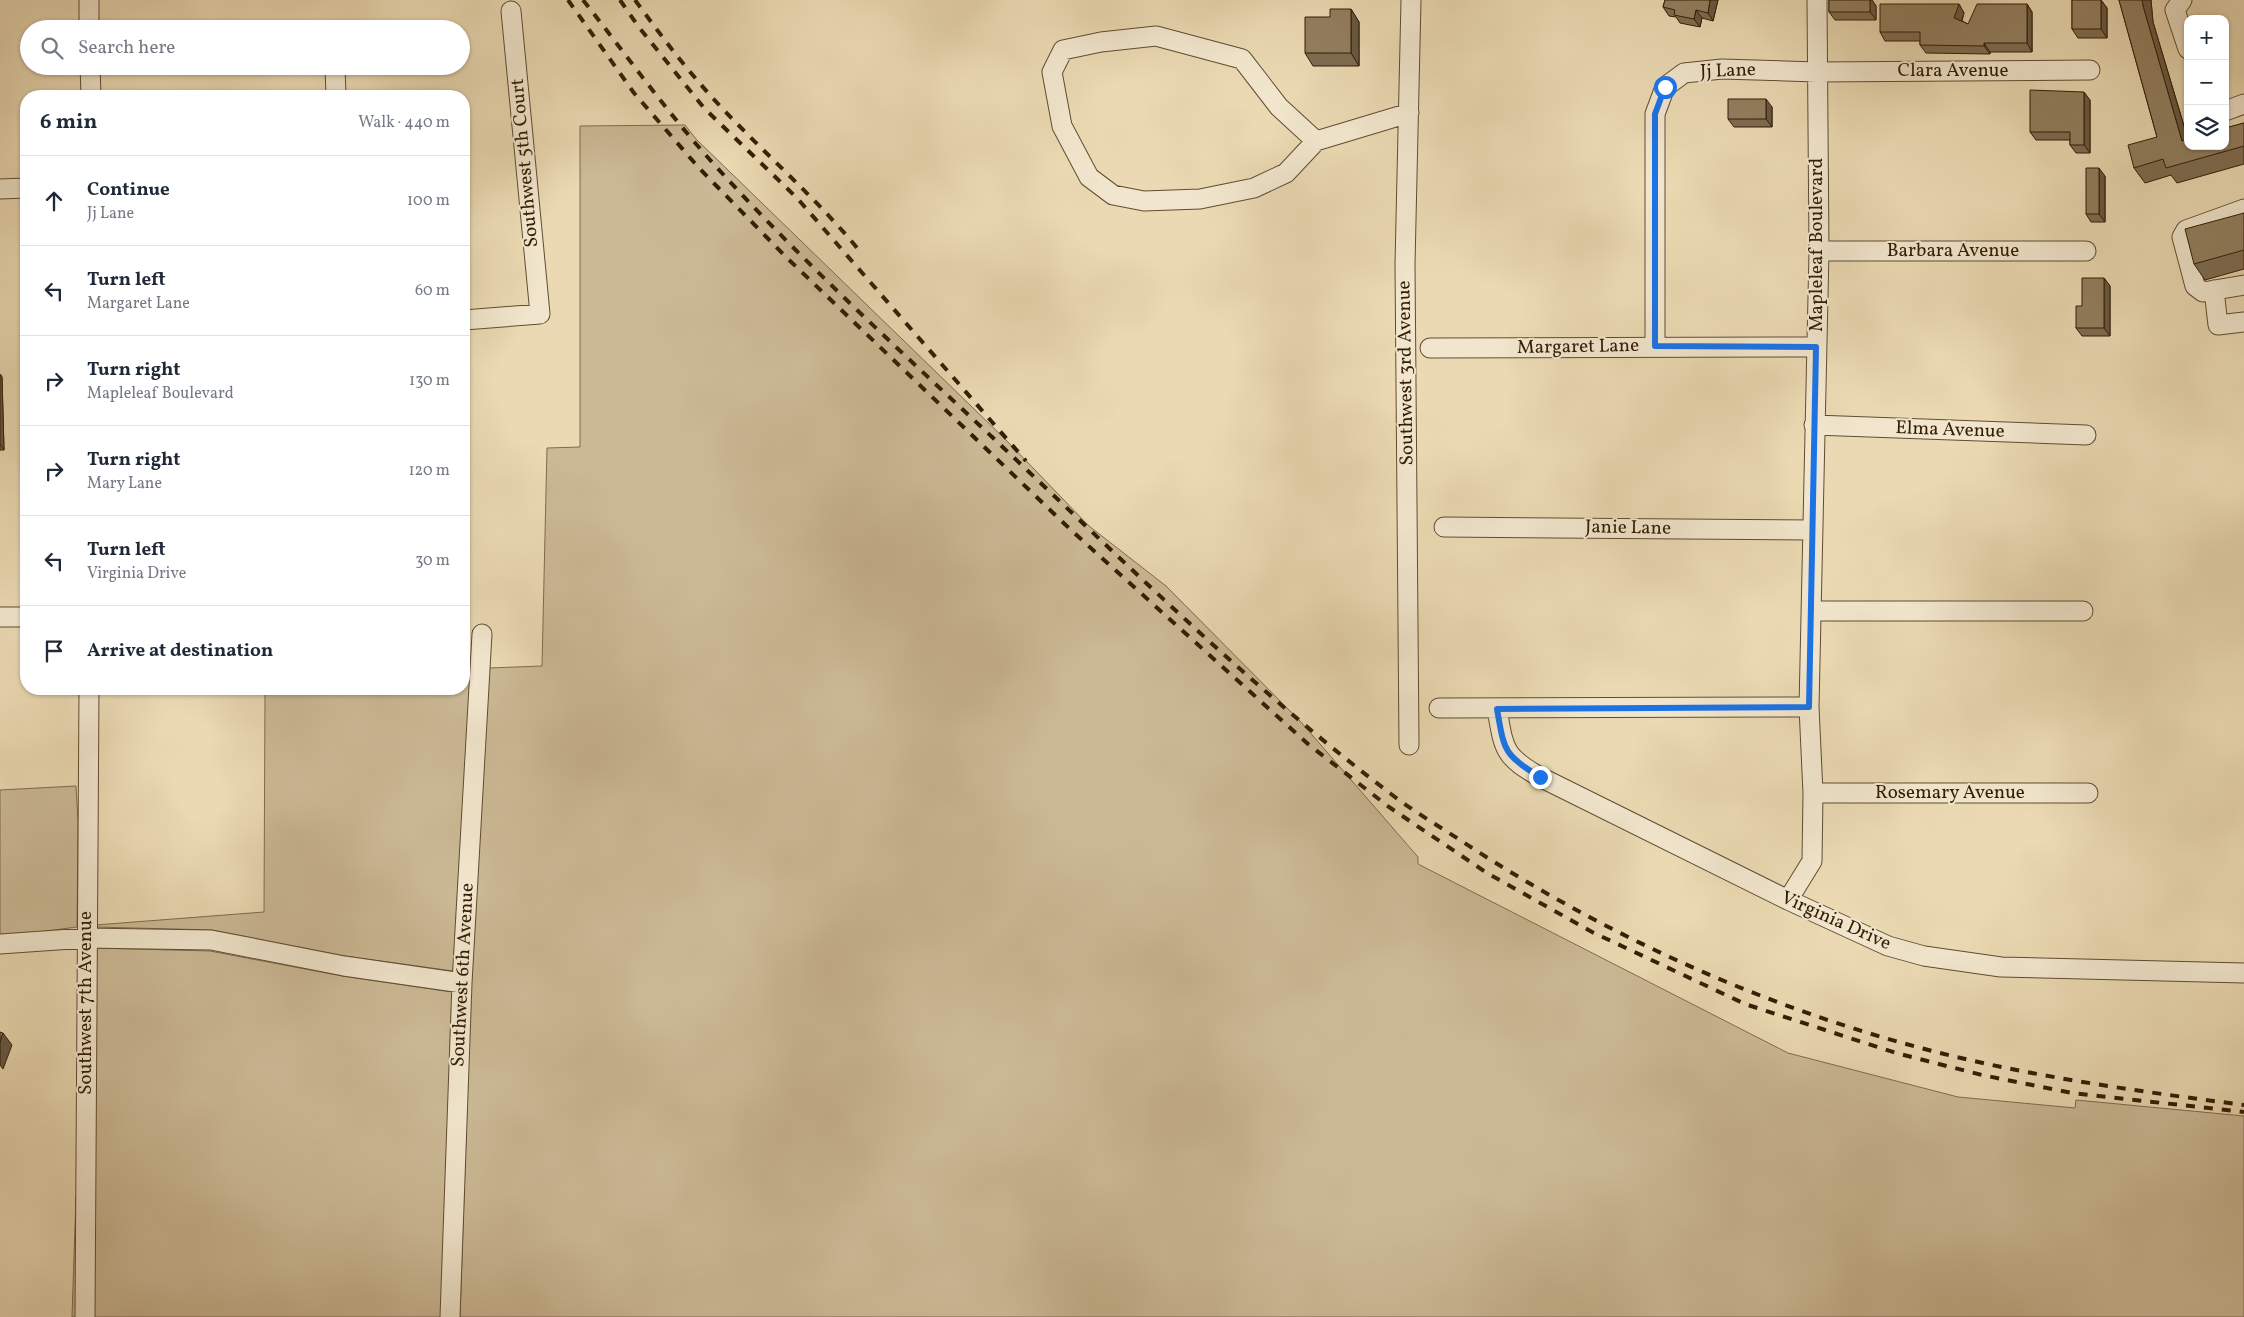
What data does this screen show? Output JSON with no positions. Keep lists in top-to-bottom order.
{
  "streets": {
    "street": [
      "Jj Lane",
      "Clara Avenue",
      "Southwest 5th Court",
      "Mapleleaf Boulevard",
      "Barbara Avenue",
      "Margaret Lane",
      "Southwest 3rd Avenue",
      "Elma Avenue",
      "Janie Lane",
      "Rosemary Avenue",
      "Virginia Drive",
      "Southwest 6th Avenue",
      "Southwest 7th Avenue"
    ]
  },
  "crossings": [
    ["Jj Lane", "Clara Avenue"],
    ["Jj Lane", "Mapleleaf Boulevard"],
    ["Jj Lane", "Margaret Lane"],
    ["Clara Avenue", "Mapleleaf Boulevard"],
    ["Mapleleaf Boulevard", "Barbara Avenue"],
    ["Mapleleaf Boulevard", "Margaret Lane"],
    ["Mapleleaf Boulevard", "Elma Avenue"],
    ["Mapleleaf Boulevard", "Janie Lane"],
    ["Mapleleaf Boulevard", "Rosemary Avenue"],
    ["Mapleleaf Boulevard", "Virginia Drive"]
  ],
  "page": {
    "map_buttons": ["+", "−"],
    "search": "Search here",
    "heading": ["6 min", "Walk · 440 m"],
    "list": [
      ["Continue", "Jj Lane", "100 m"],
      ["Turn left", "Margaret Lane", "60 m"],
      ["Turn right", "Mapleleaf Boulevard", "130 m"],
      ["Turn right", "Mary Lane", "120 m"],
      ["Turn left", "Virginia Drive", "30 m"],
      "Arrive at destination"
    ]
  }
}
